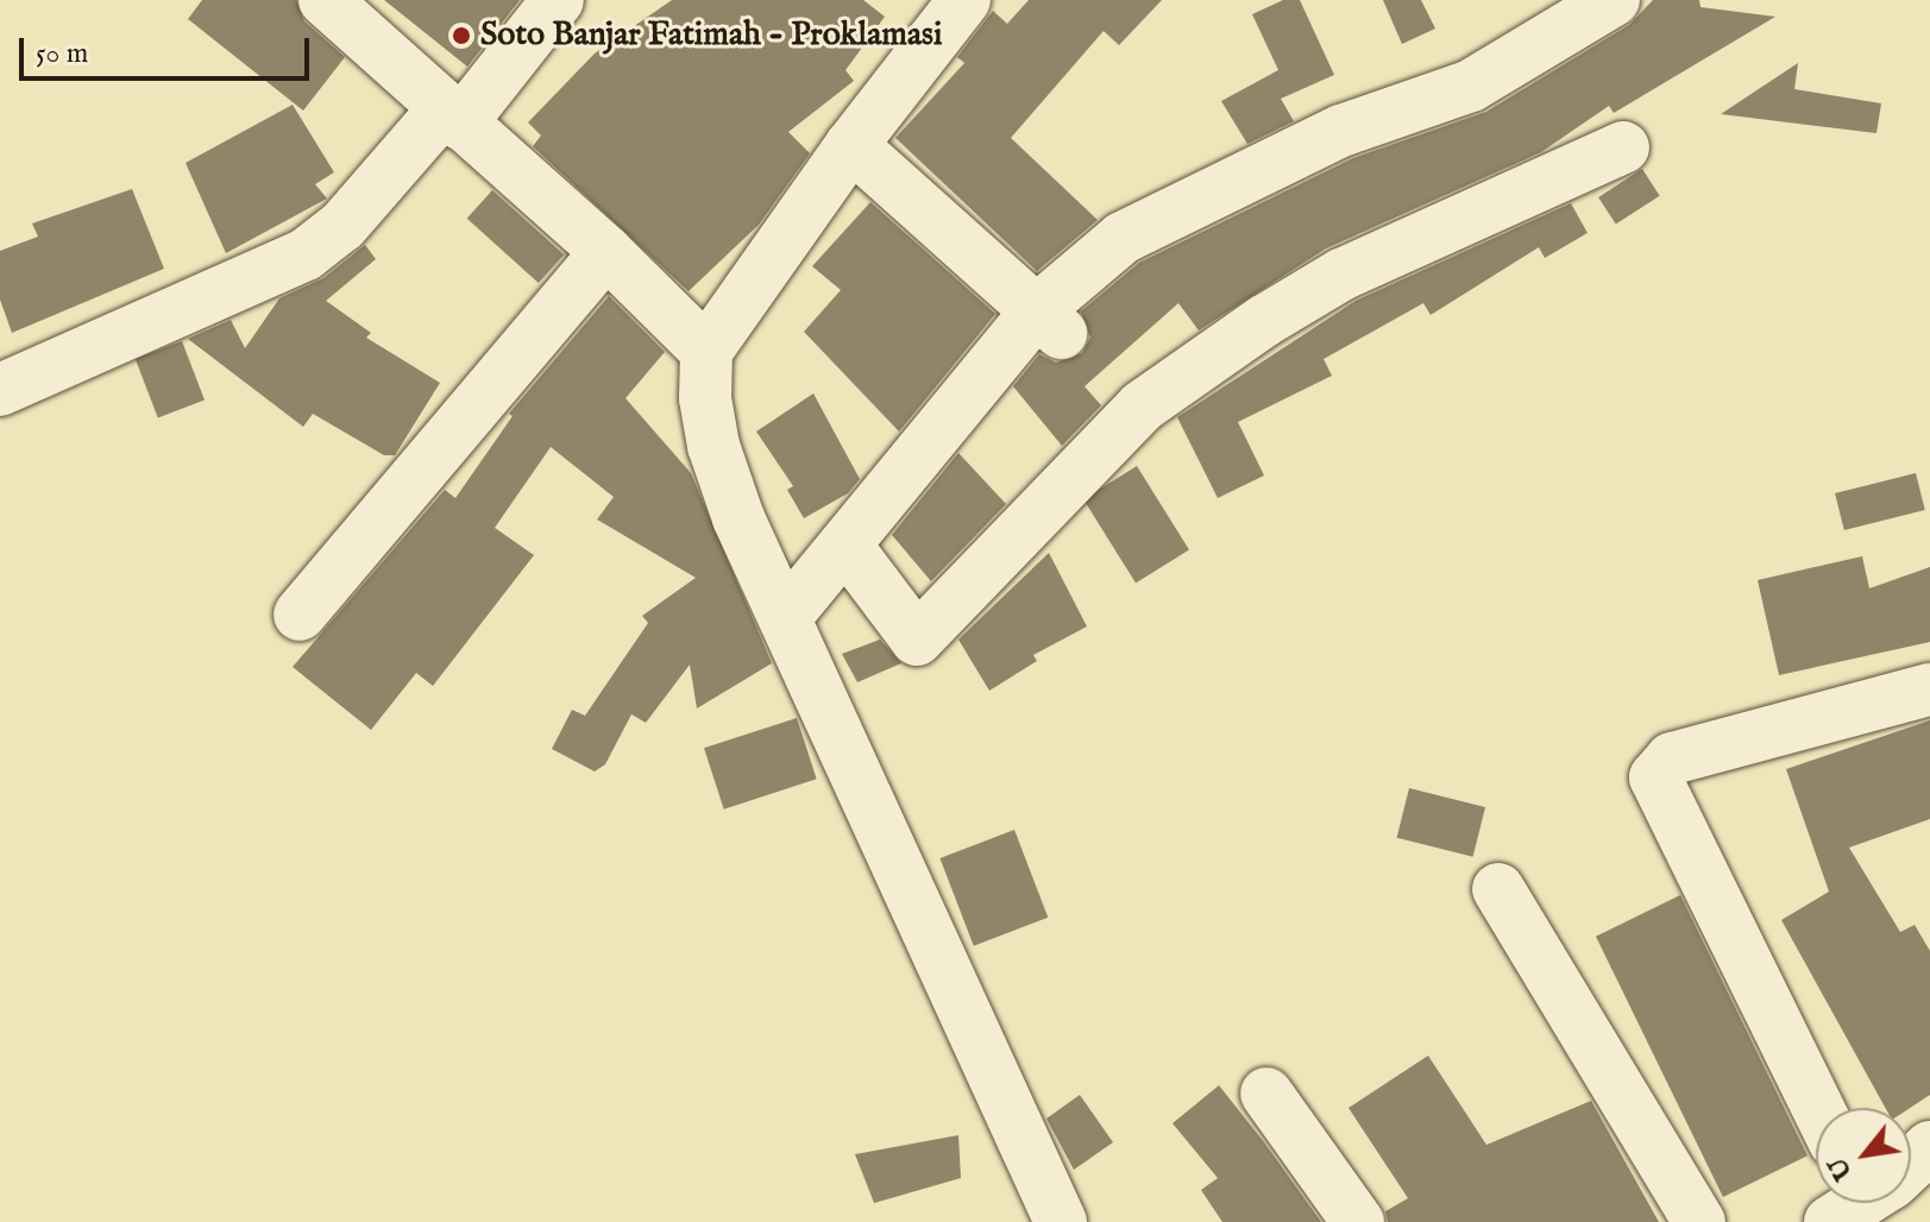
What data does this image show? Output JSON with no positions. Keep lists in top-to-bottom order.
{
  "places": ["Soto Banjar Fatimah - Proklamasi"],
  "scale_bar": "50 m",
  "north": "bottom left"
}
